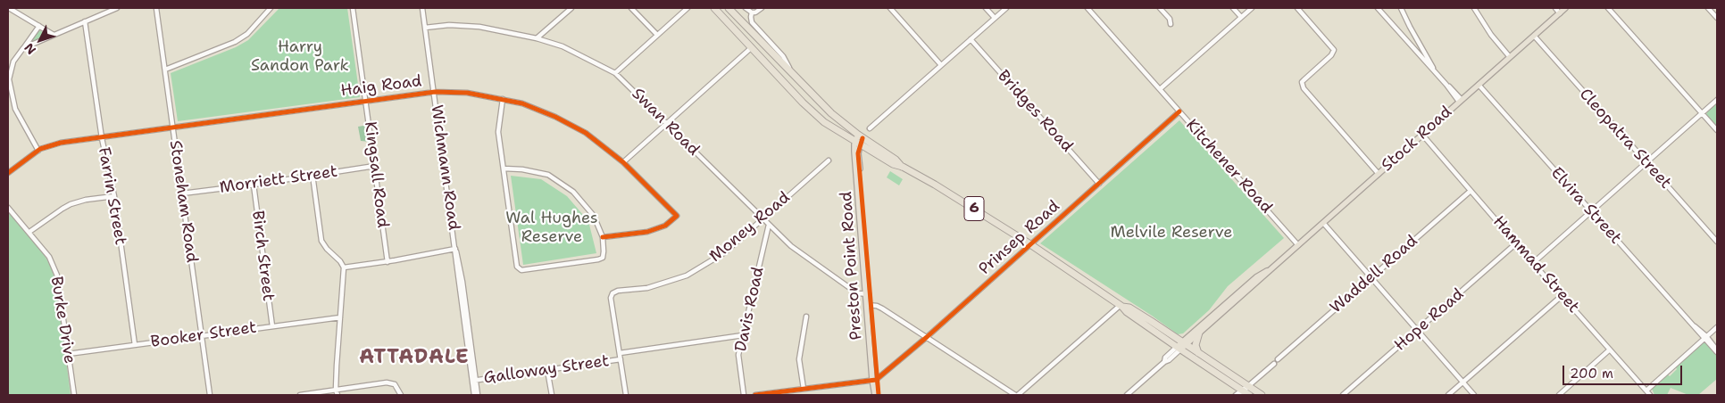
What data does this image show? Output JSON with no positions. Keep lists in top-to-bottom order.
{
  "streets": {
    "highway": ["6"],
    "main road": ["Stock Road", "Preston Point Road"],
    "street": [
      "Haig Road",
      "Bridges Road",
      "Swan Road",
      "Cleopatra Street",
      "Kitchener Road",
      "Wichmann Road",
      "Kingsall Road",
      "Morriett Street",
      "Farrin Street",
      "Stoneham Road",
      "Elvira Street",
      "Money Road",
      "Prinsep Road",
      "Birch Street",
      "Hammad Street",
      "Waddell Road",
      "Davis Road",
      "Burke Drive",
      "Hope Road",
      "Booker Street",
      "Galloway Street"
    ]
  },
  "crossings": [
    ["Haig Road", "Wichmann Road"],
    ["Haig Road", "Kingsall Road"],
    ["Haig Road", "Farrin Street"],
    ["Haig Road", "Stoneham Road"],
    ["Bridges Road", "Prinsep Road"],
    ["Swan Road", "Wichmann Road"],
    ["Swan Road", "Money Road"],
    ["Swan Road", "Preston Point Road"],
    ["Swan Road", "Davis Road"],
    ["Stock Road", "Cleopatra Street"],
    ["Stock Road", "Kitchener Road"],
    ["Stock Road", "Elvira Street"],
    ["Stock Road", "6"],
    ["Stock Road", "Hammad Street"],
    ["Kitchener Road", "Prinsep Road"],
    ["Wichmann Road", "Galloway Street"],
    ["Kingsall Road", "Morriett Street"],
    ["Morriett Street", "Stoneham Road"],
    ["Morriett Street", "Birch Street"],
    ["Farrin Street", "Booker Street"],
    ["Stoneham Road", "Booker Street"],
    ["6", "Prinsep Road"],
    ["6", "Preston Point Road"],
    ["Money Road", "Galloway Street"],
    ["Prinsep Road", "Preston Point Road"],
    ["Birch Street", "Booker Street"],
    ["Hammad Street", "Waddell Road"],
    ["Hammad Street", "Hope Road"],
    ["Davis Road", "Galloway Street"],
    ["Burke Drive", "Booker Street"]
  ],
  "districts": ["ATTADALE"],
  "parks": ["Harry Sandon Park", "Wal Hughes Reserve", "Melvile Reserve"],
  "scale_bar": "200 m",
  "north": "bottom left"
}
